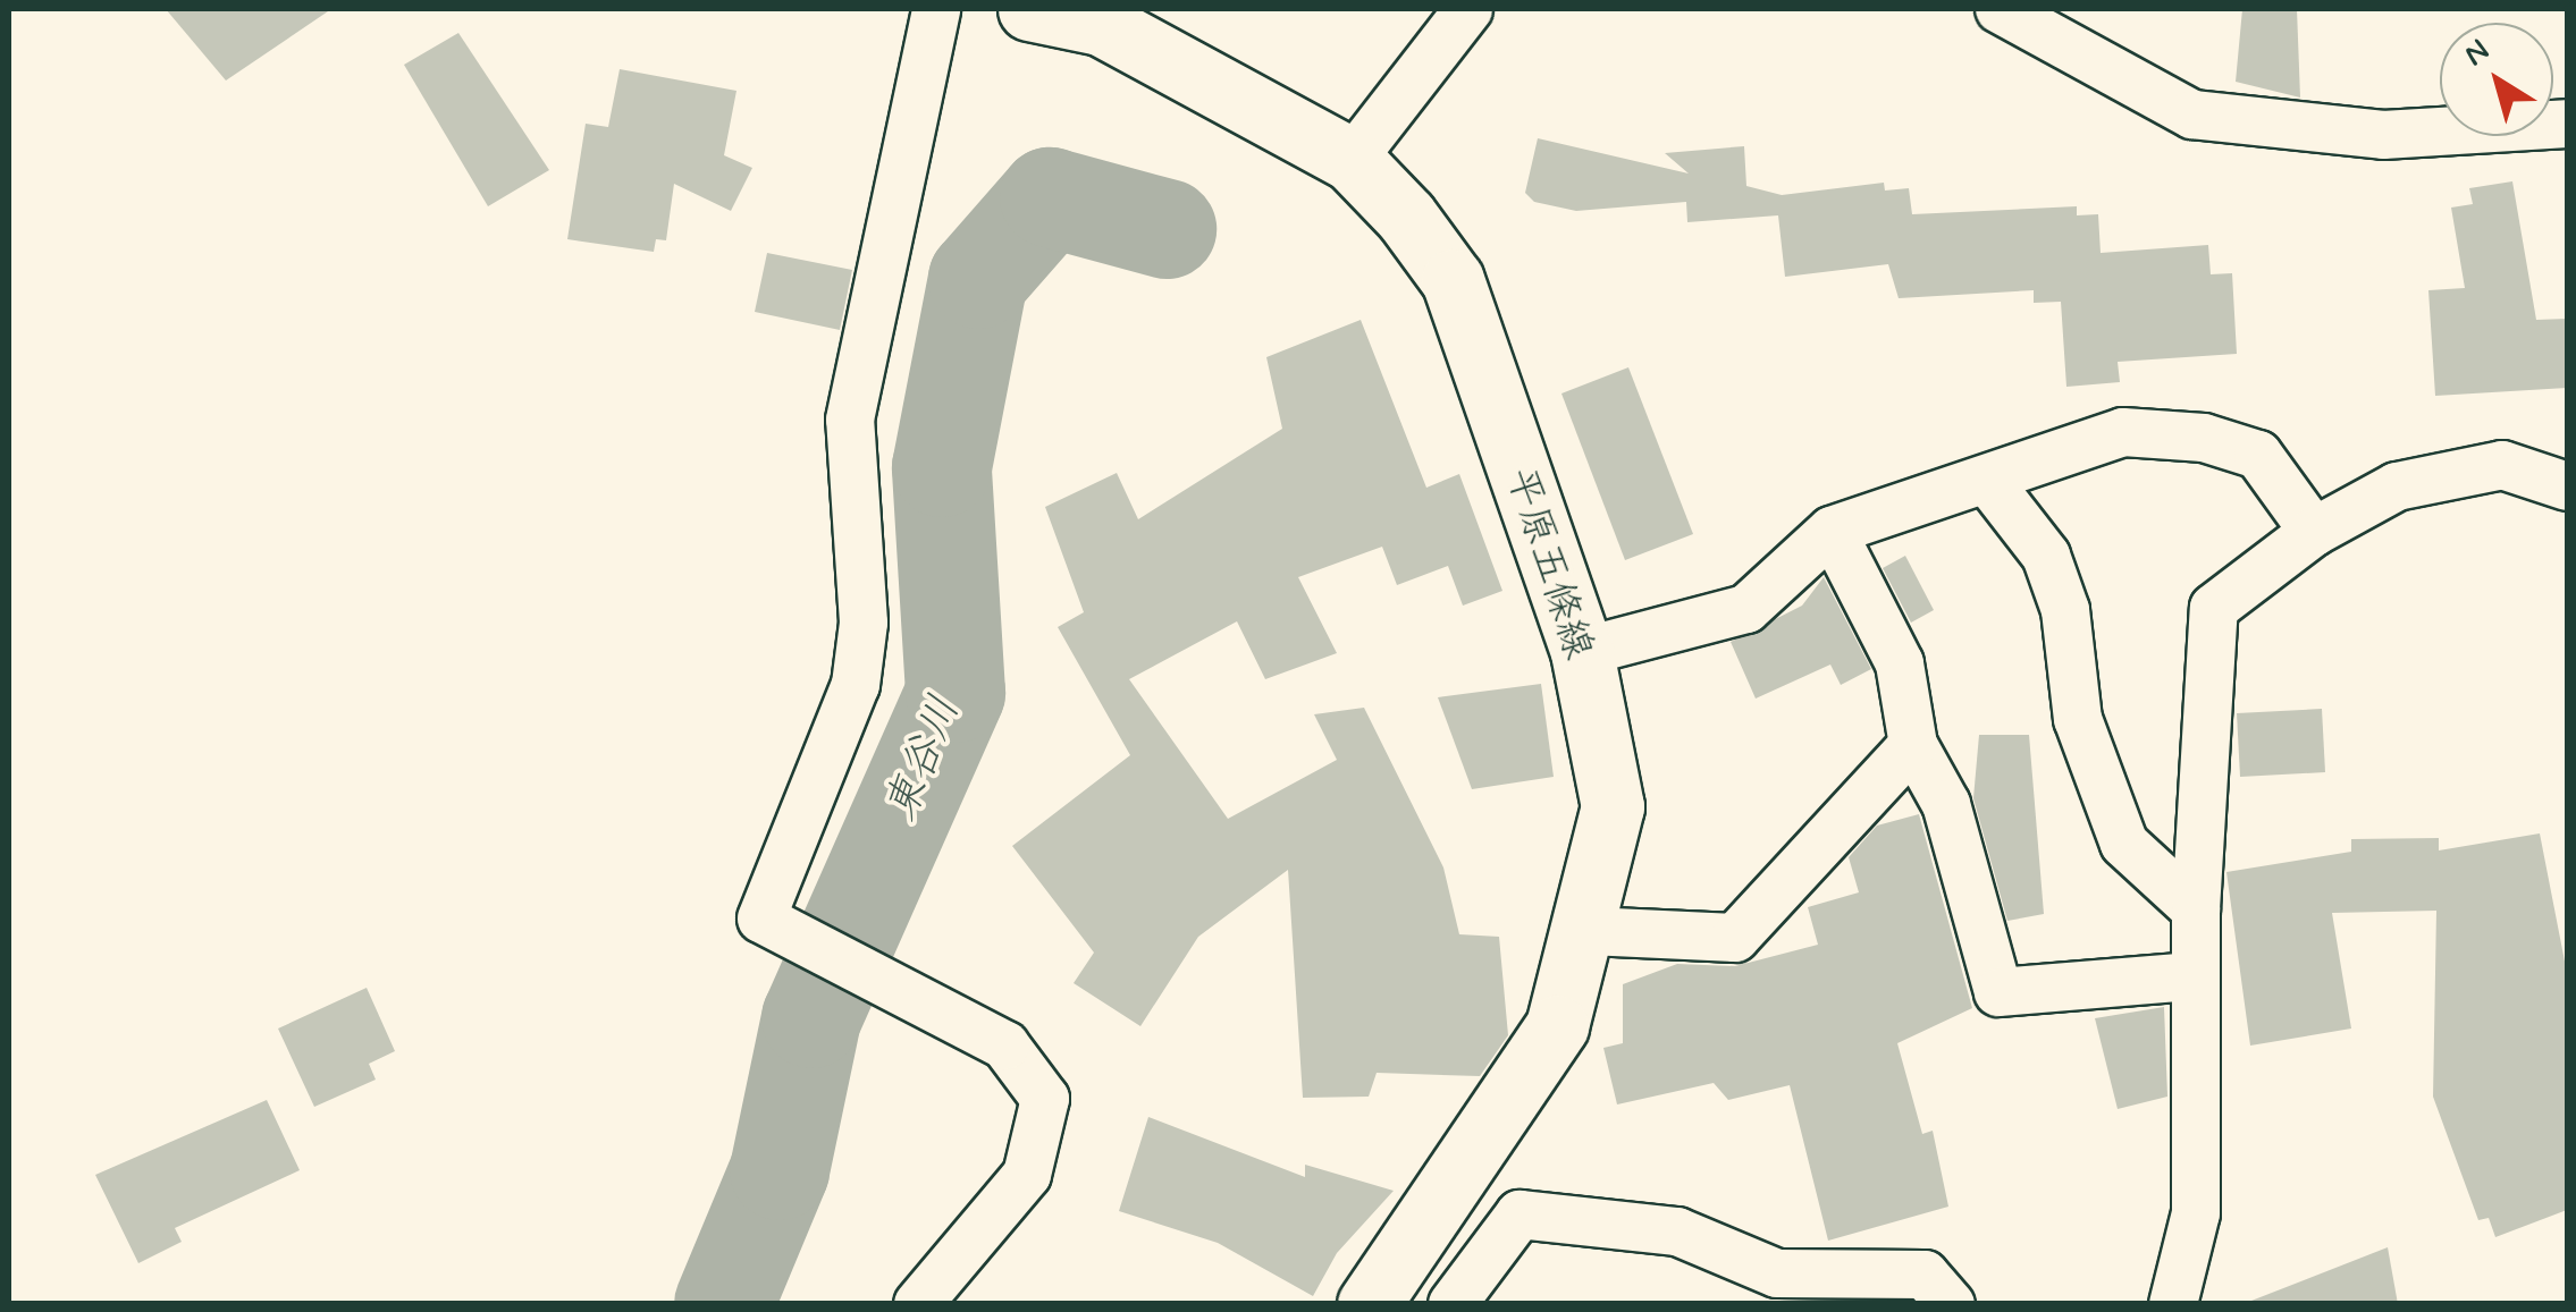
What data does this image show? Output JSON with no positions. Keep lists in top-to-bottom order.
{
  "streets": {
    "main road": ["平原五條線"]
  },
  "water": ["東谷川"],
  "north": "top left"
}
